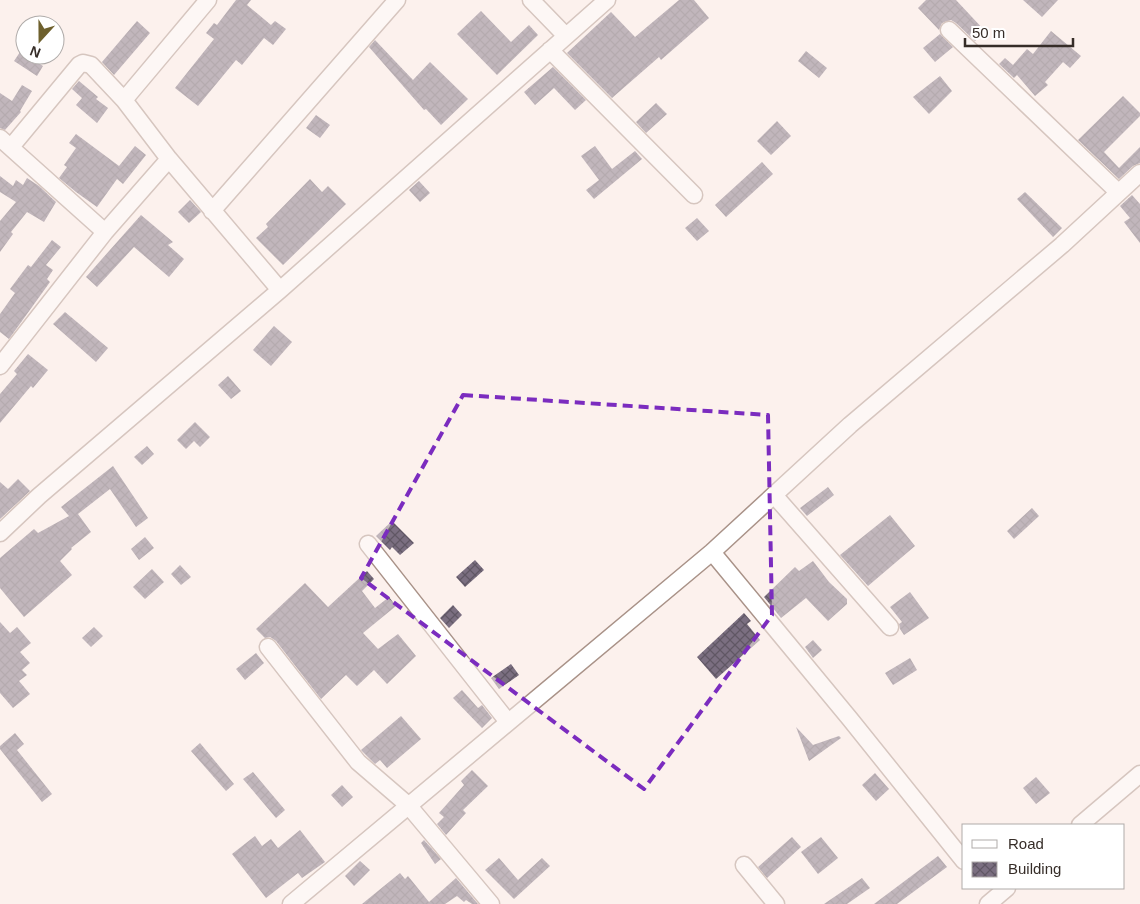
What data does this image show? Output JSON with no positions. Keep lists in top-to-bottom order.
{
  "legend": ["Road", "Building"],
  "scale_bar": "50 m",
  "north": "bottom"
}
